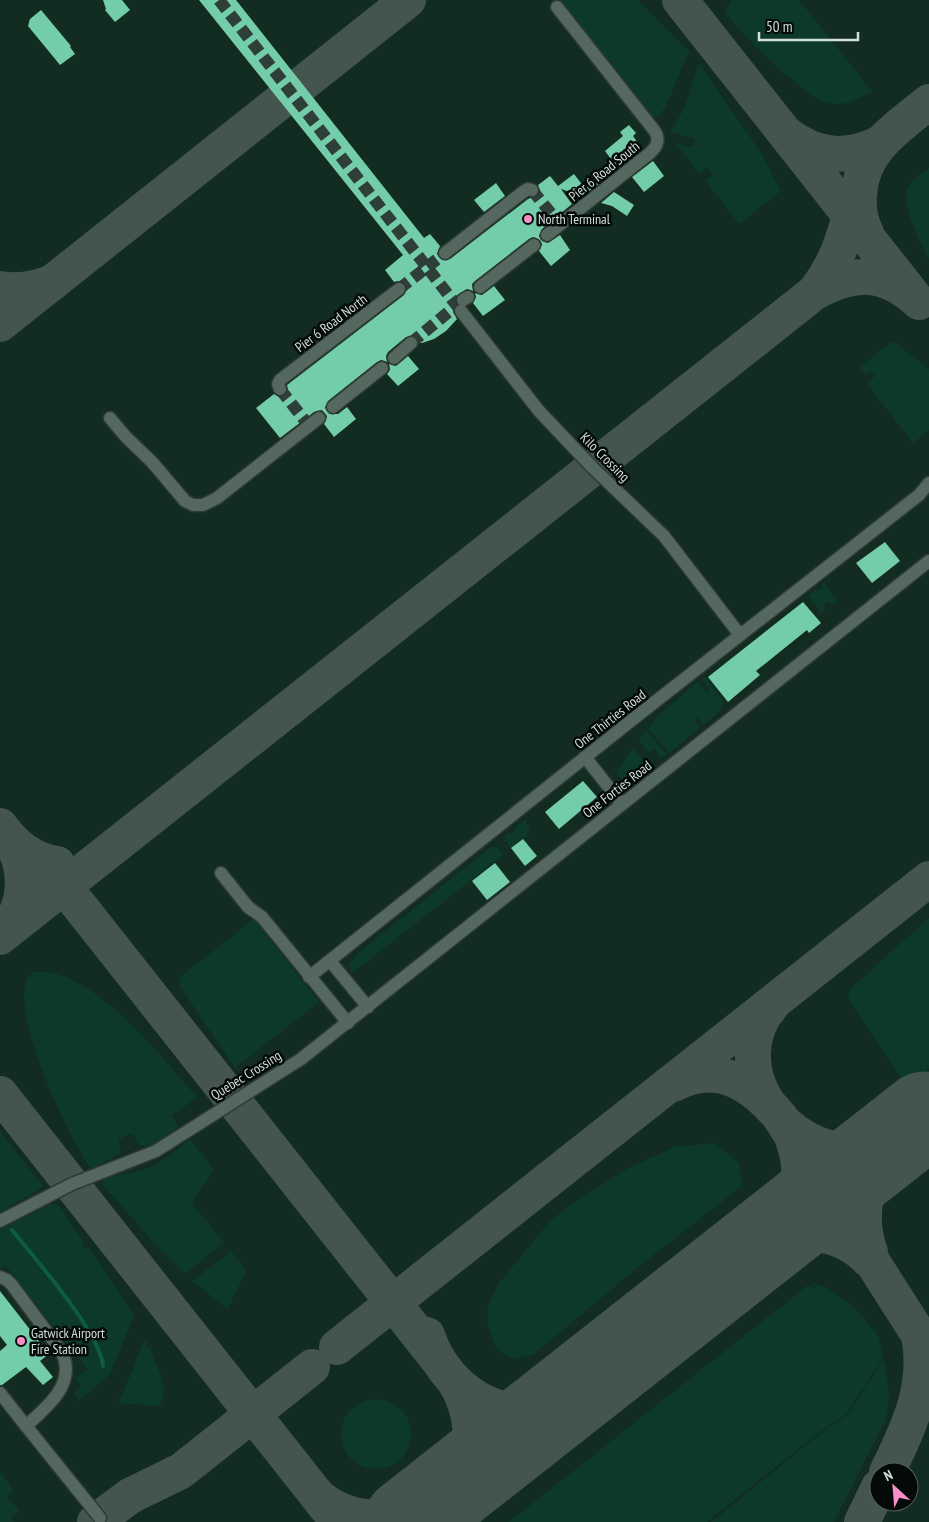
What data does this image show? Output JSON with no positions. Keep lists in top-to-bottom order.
{
  "streets": {
    "lane": [
      "Pier 6 Road South",
      "Pier 6 Road North",
      "Kilo Crossing",
      "One Thirties Road",
      "One Forties Road",
      "Quebec Crossing"
    ]
  },
  "crossings": [
    ["Kilo Crossing", "One Thirties Road"],
    ["One Forties Road", "Quebec Crossing"]
  ],
  "places": ["North Terminal", "Gatwick Airport Fire Station"],
  "scale_bar": "50 m",
  "north": "top left"
}
